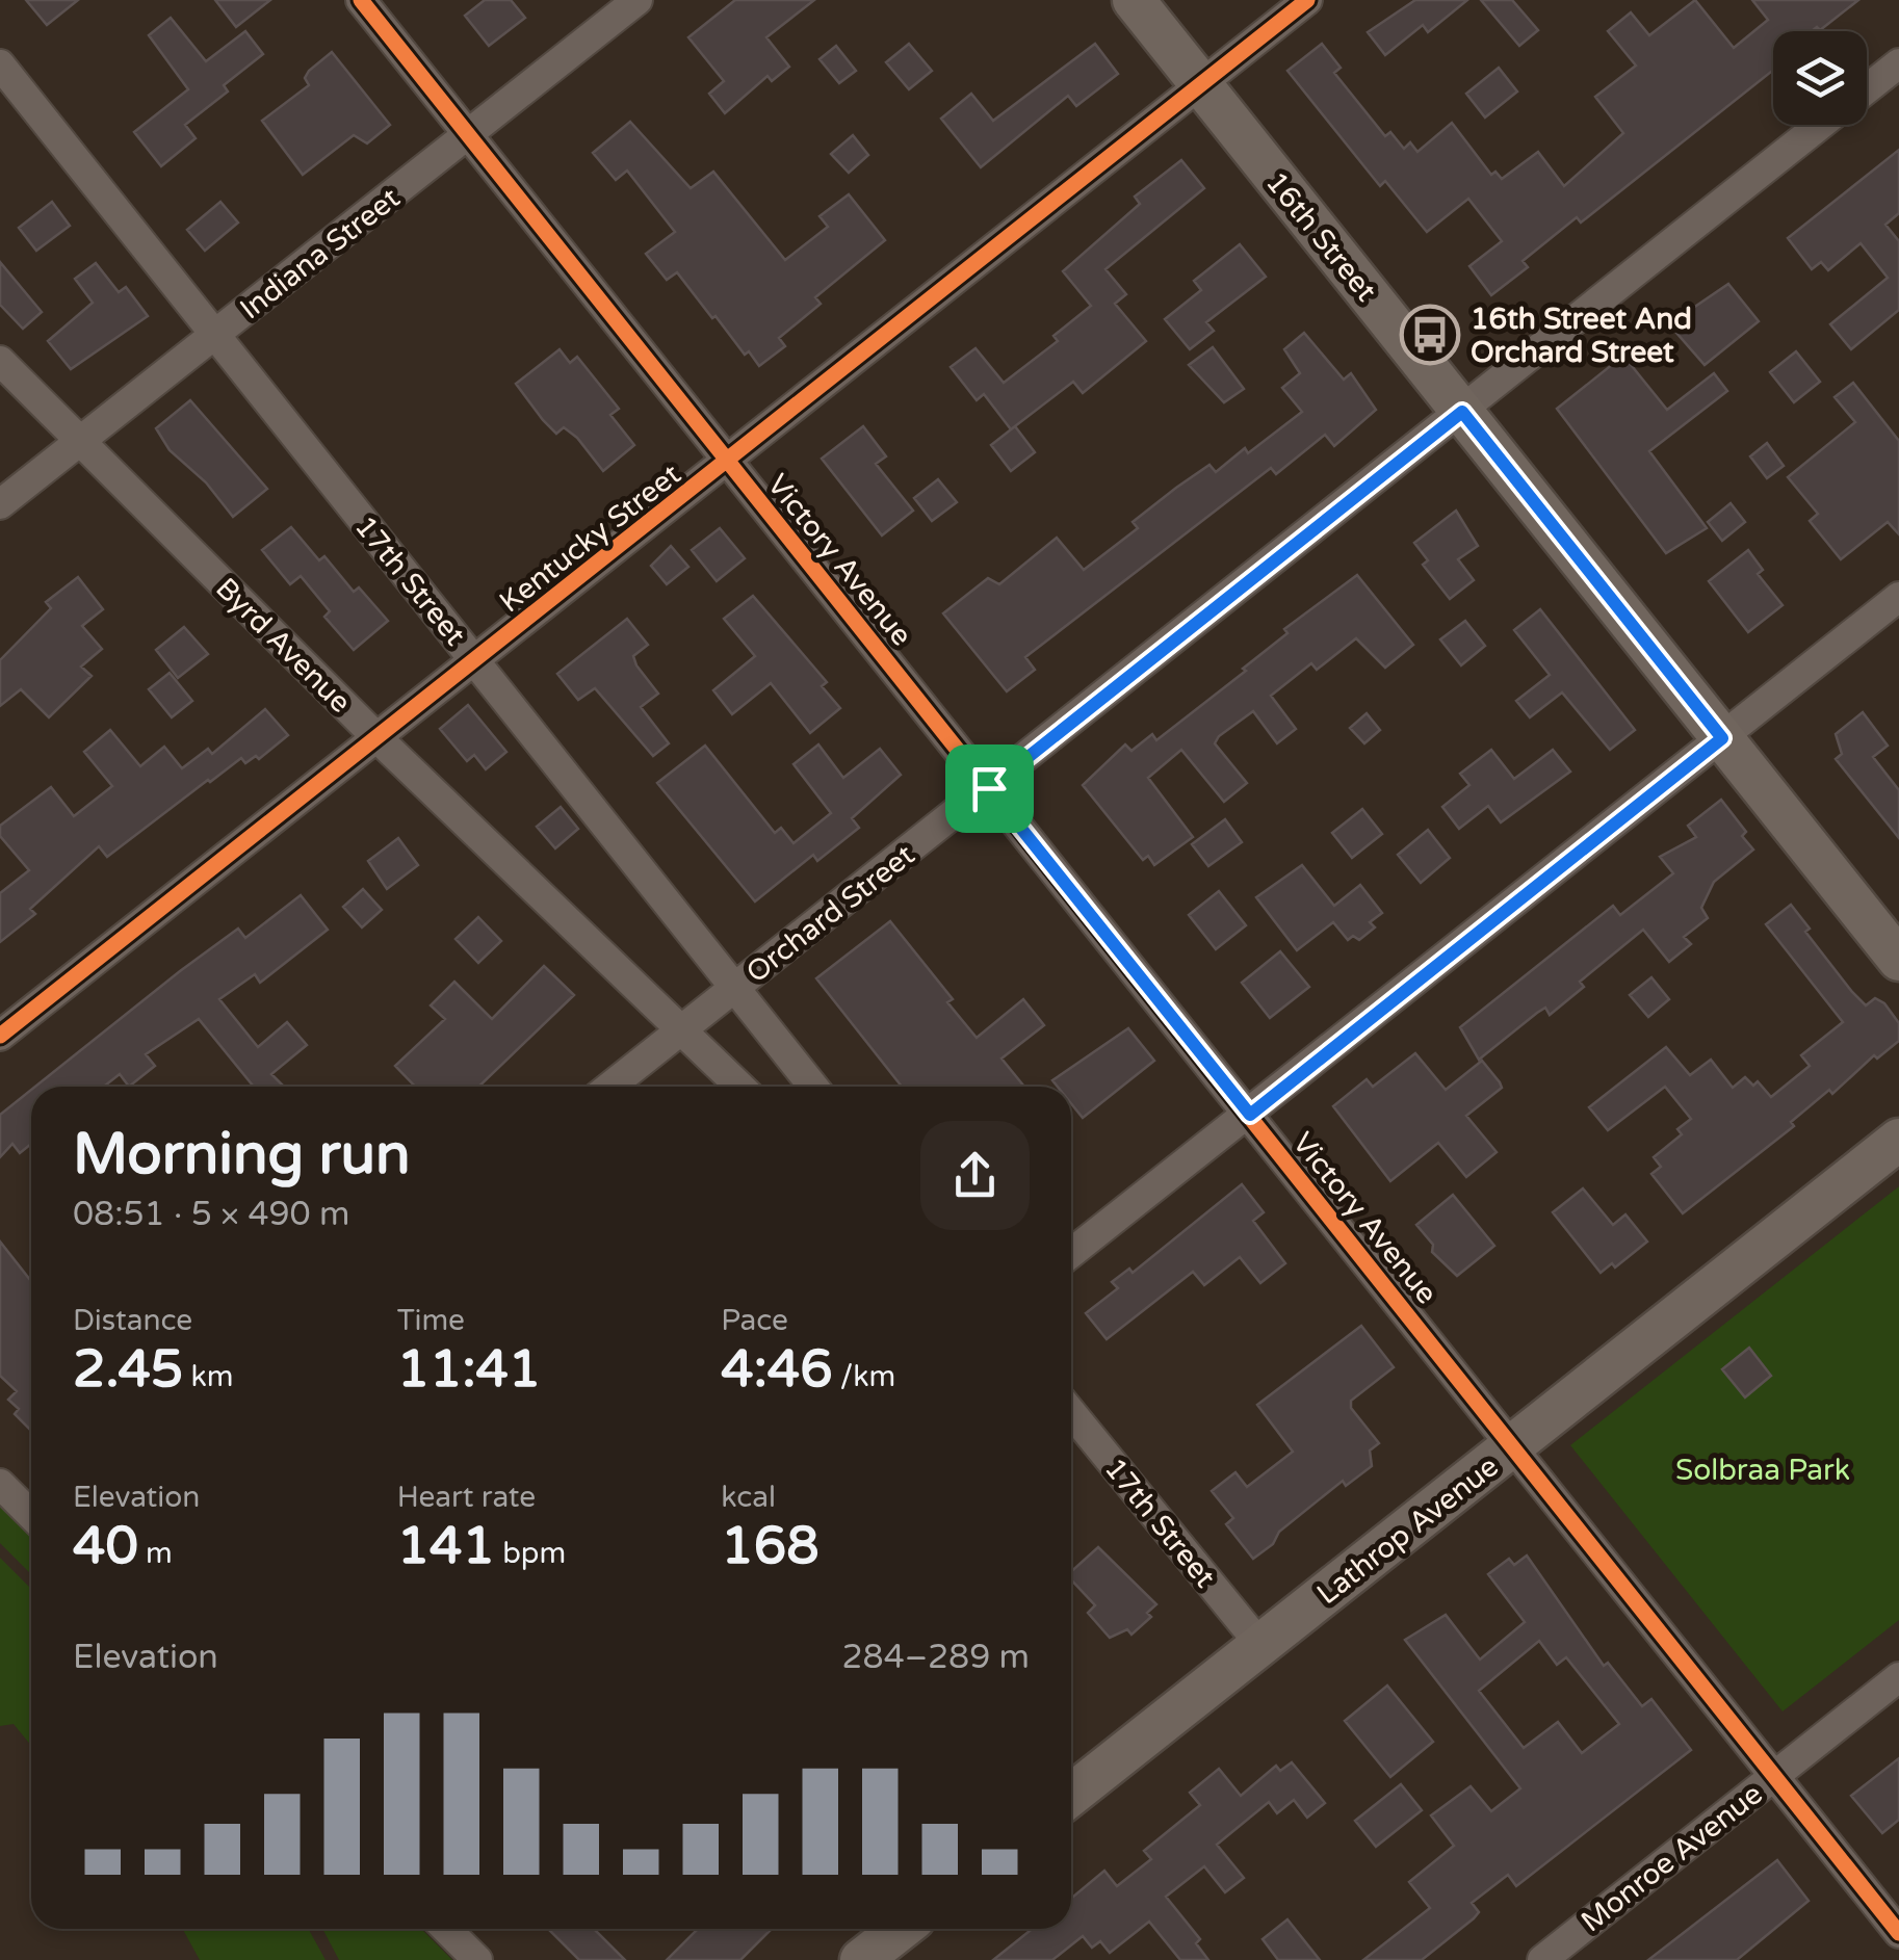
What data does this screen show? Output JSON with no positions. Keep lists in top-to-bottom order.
{
  "streets": {
    "street": [
      "16th Street",
      "Indiana Street",
      "Kentucky Street",
      "Victory Avenue",
      "17th Street",
      "Byrd Avenue",
      "Orchard Street",
      "Lathrop Avenue",
      "Monroe Avenue"
    ]
  },
  "crossings": [
    ["16th Street", "Kentucky Street"],
    ["16th Street", "Orchard Street"],
    ["Indiana Street", "Victory Avenue"],
    ["Indiana Street", "17th Street"],
    ["Indiana Street", "Byrd Avenue"],
    ["Kentucky Street", "Victory Avenue"],
    ["Kentucky Street", "17th Street"],
    ["Kentucky Street", "Byrd Avenue"],
    ["Victory Avenue", "Orchard Street"],
    ["Victory Avenue", "Lathrop Avenue"],
    ["Victory Avenue", "Monroe Avenue"],
    ["17th Street", "Orchard Street"],
    ["17th Street", "Lathrop Avenue"],
    ["Byrd Avenue", "Orchard Street"]
  ],
  "parks": ["Solbraa Park"],
  "places": {
    "bus stop": ["16th Street And Orchard Street"]
  },
  "page": {
    "heading": ["Morning run", "08:51 · 5 × 490 m"],
    "stats": [
      ["Distance", "2.45 km"],
      ["Time", "11:41"],
      ["Pace", "4:46 /km"],
      ["Elevation", "40 m"],
      ["Heart rate", "141 bpm"],
      ["kcal", "168"]
    ],
    "chart": ["Elevation", "284–289 m"]
  }
}
